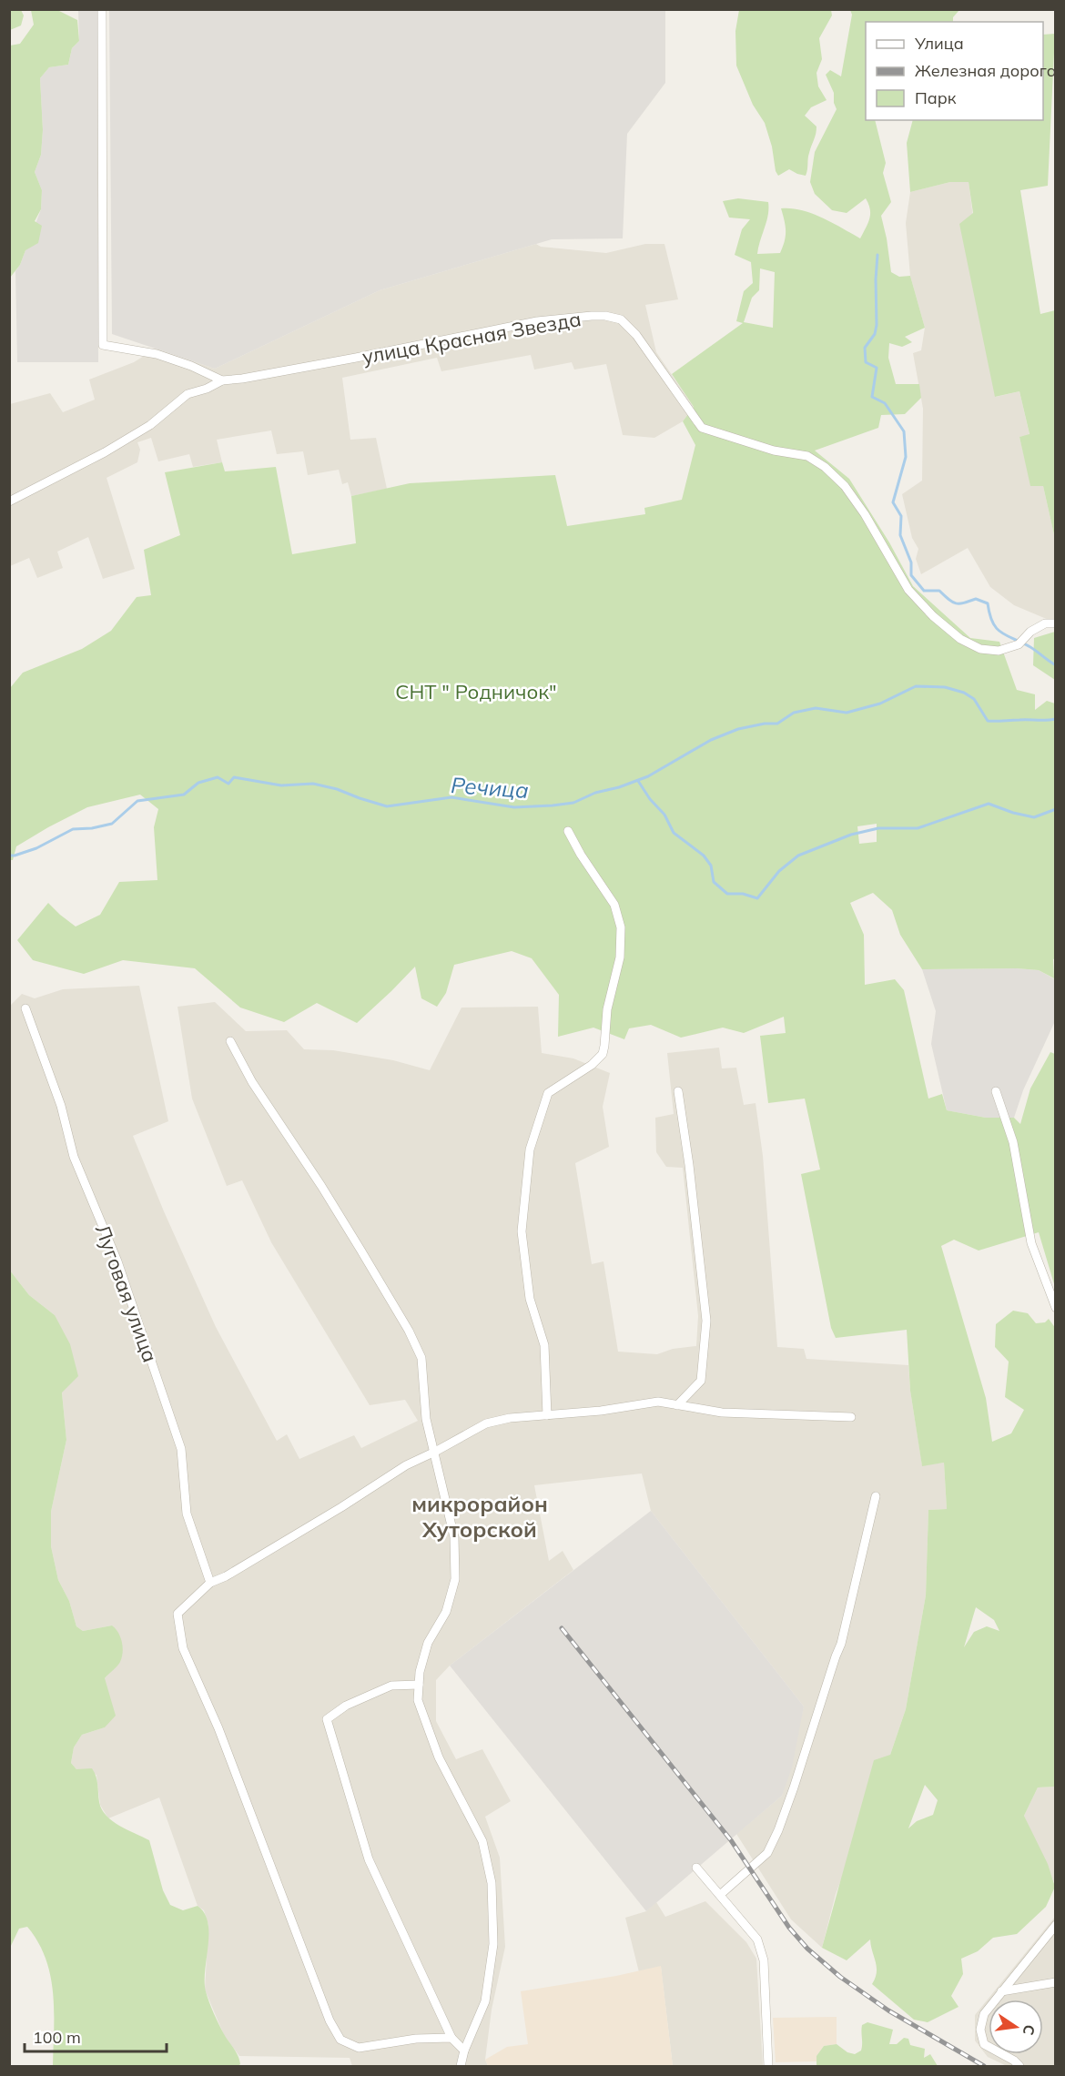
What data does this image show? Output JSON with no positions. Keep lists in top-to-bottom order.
{
  "streets": {
    "street": ["улица Красная Звезда", "Луговая улица"]
  },
  "districts": ["микрорайон Хуторской"],
  "water": ["Речица"],
  "parks": ["СНТ \" Родничок\""],
  "legend": ["Улица", "Железная дорога", "Парк"],
  "scale_bar": "100 m",
  "north": "right"
}
